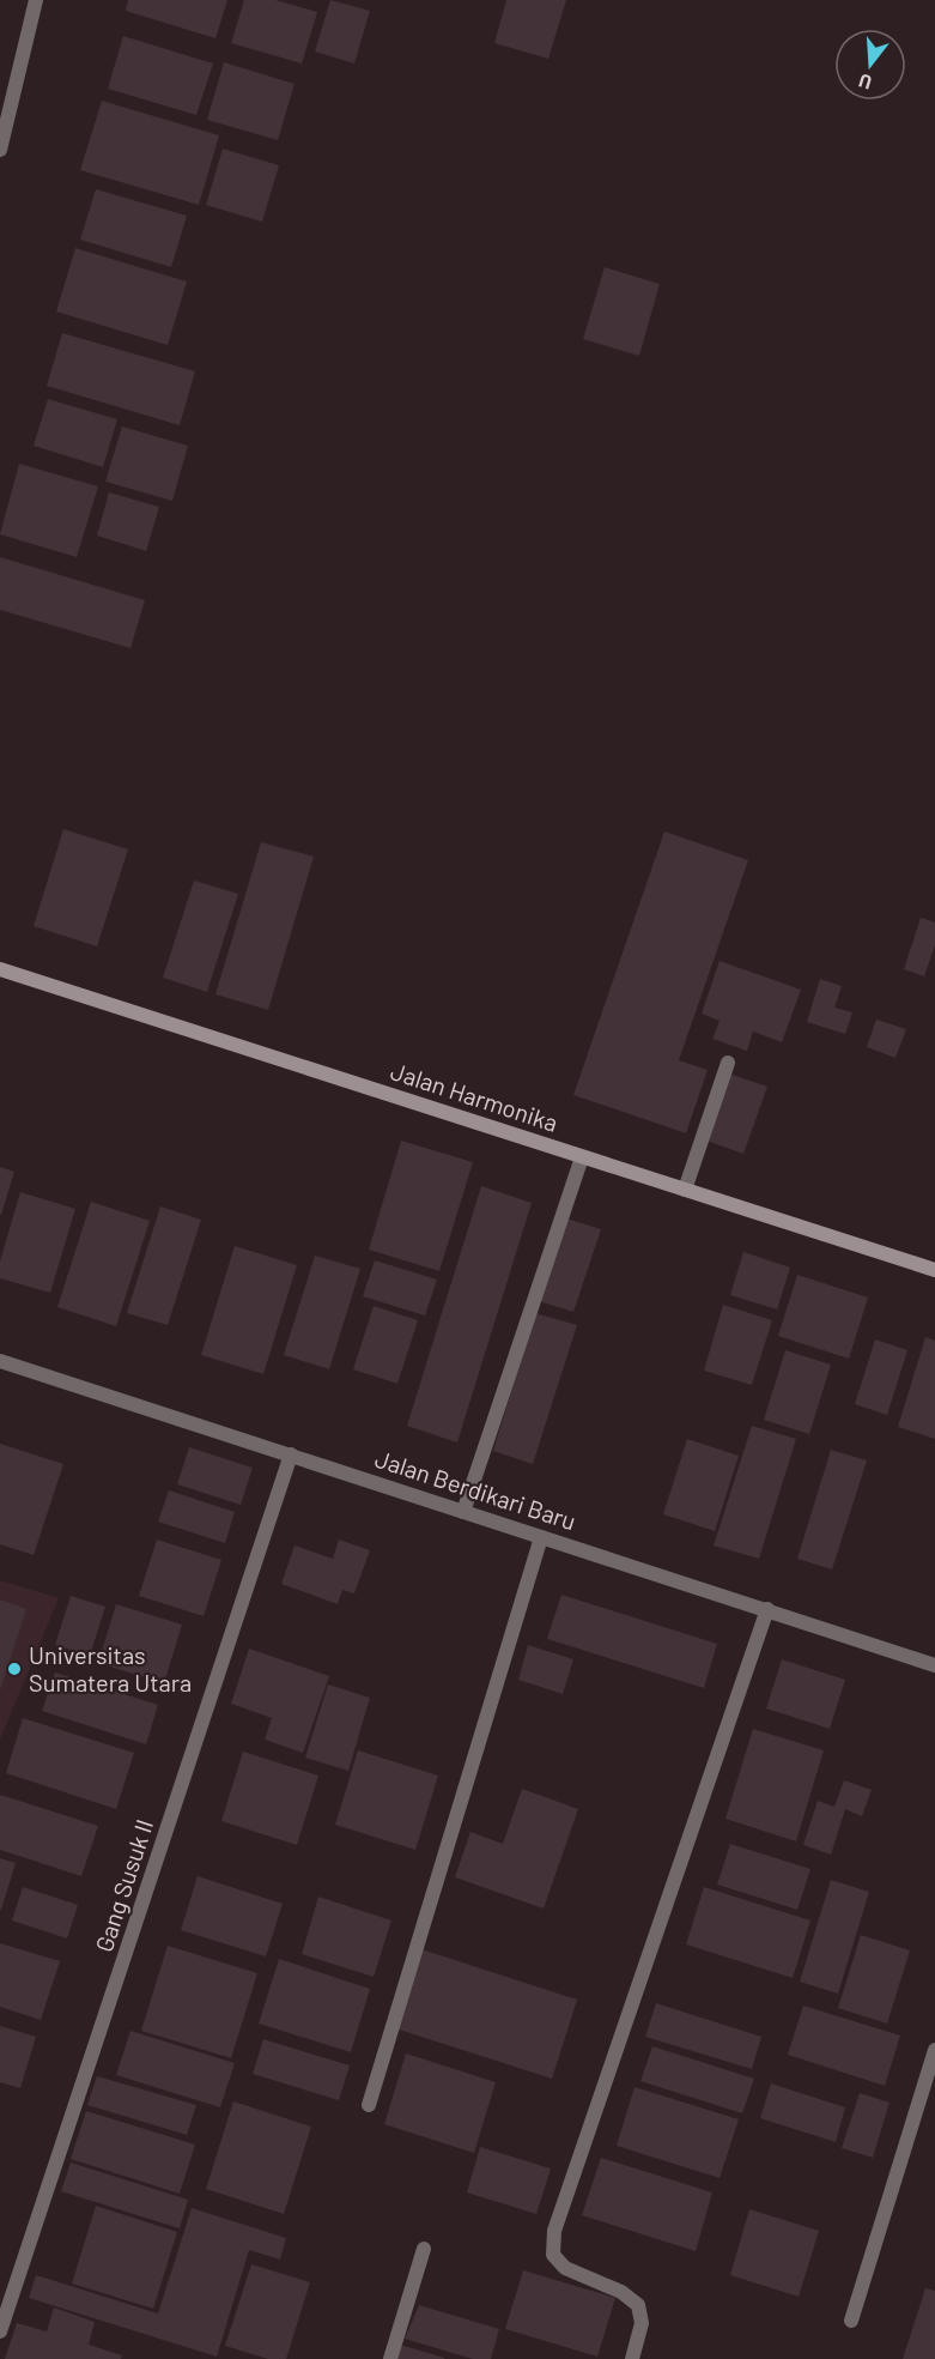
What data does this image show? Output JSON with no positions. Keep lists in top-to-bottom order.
{
  "streets": {
    "street": ["Jalan Harmonika", "Jalan Berdikari Baru", "Gang Susuk II"]
  },
  "crossings": [
    ["Jalan Berdikari Baru", "Gang Susuk II"]
  ],
  "places": ["Universitas Sumatera Utara"],
  "north": "bottom"
}
